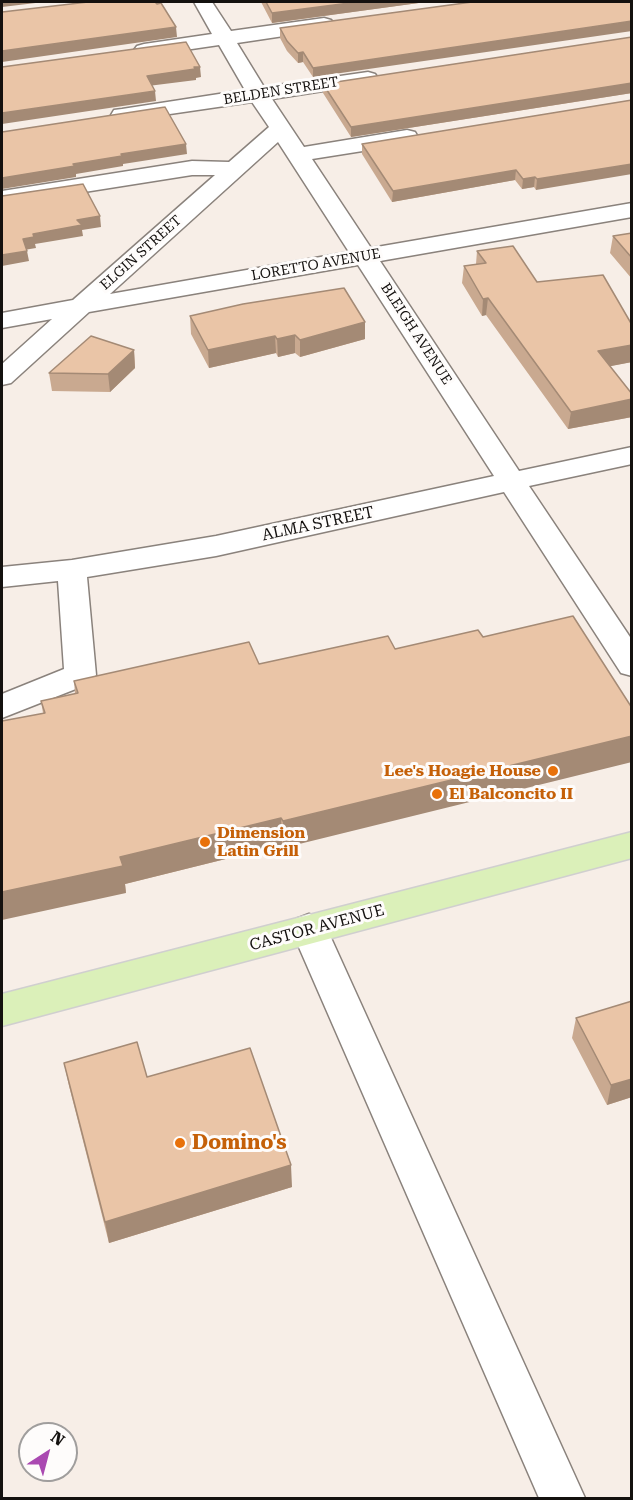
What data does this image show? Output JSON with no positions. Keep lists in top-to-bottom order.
{
  "streets": {
    "main road": ["CASTOR AVENUE"],
    "street": [
      "BELDEN STREET",
      "ELGIN STREET",
      "LORETTO AVENUE",
      "BLEIGH AVENUE",
      "ALMA STREET"
    ]
  },
  "crossings": [
    ["BELDEN STREET", "BLEIGH AVENUE"],
    ["ELGIN STREET", "LORETTO AVENUE"],
    ["ELGIN STREET", "BLEIGH AVENUE"],
    ["LORETTO AVENUE", "BLEIGH AVENUE"],
    ["BLEIGH AVENUE", "ALMA STREET"]
  ],
  "places": [
    "Lee's Hoagie House",
    "El Balconcito II",
    "Dimension Latin Grill",
    "Domino's"
  ],
  "north": "top right"
}
